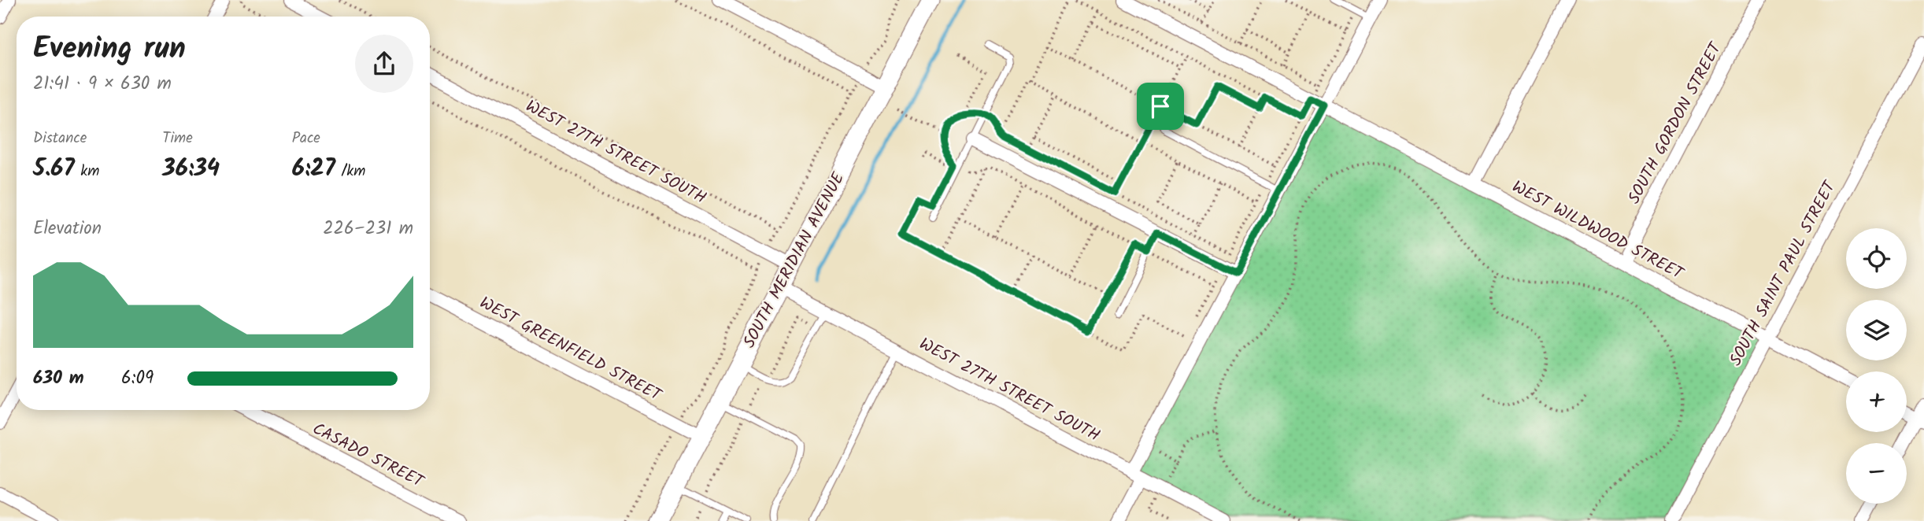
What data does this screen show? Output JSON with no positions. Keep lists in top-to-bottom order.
{
  "streets": {
    "main road": ["SOUTH MERIDIAN AVENUE"],
    "street": [
      "SOUTH GORDON STREET",
      "WEST 27TH STREET SOUTH",
      "WEST WILDWOOD STREET",
      "SOUTH SAINT PAUL STREET",
      "WEST GREENFIELD STREET",
      "CASADO STREET"
    ]
  },
  "crossings": [
    ["SOUTH GORDON STREET", "WEST WILDWOOD STREET"],
    ["WEST 27TH STREET SOUTH", "SOUTH MERIDIAN AVENUE"],
    ["WEST WILDWOOD STREET", "SOUTH SAINT PAUL STREET"],
    ["SOUTH MERIDIAN AVENUE", "WEST GREENFIELD STREET"]
  ],
  "page": {
    "heading": ["Evening run", "21:41 · 9 × 630 m"],
    "stats": [
      ["Distance", "5.67 km"],
      ["Time", "36:34"],
      ["Pace", "6:27 /km"]
    ],
    "chart": ["Elevation", "226–231 m"],
    "map_buttons": ["+", "−"],
    "list": [
      {
        "name": "630 m",
        "note": "6:09"
      }
    ]
  }
}
